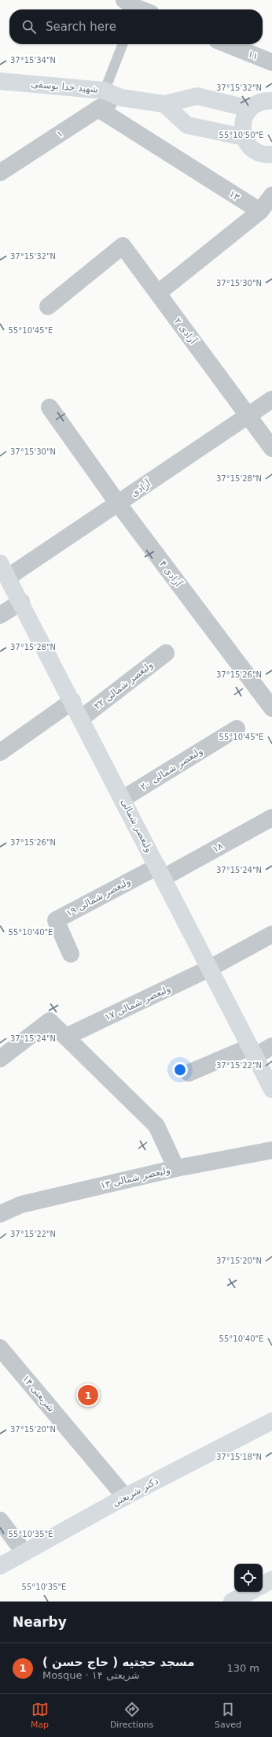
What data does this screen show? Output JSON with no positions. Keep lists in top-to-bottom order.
{
  "streets": {
    "street": [
      "۱۱",
      "شهید خدا یوسفی",
      "۱",
      "۱۳",
      "آزادی ۲",
      "آزادی",
      "آزادی ۴",
      "ولیعصر شمالی ۲۲",
      "ولیعصر شمالی ۲۰",
      "ولیعصر شمالی",
      "۱۸",
      "ولیعصر شمالی ۱۹",
      "ولیعصر شمالی ۱۷",
      "ولیعصر شمالی ۱۳",
      "شریعتی ۱۴",
      "دکتر شریعتی"
    ]
  },
  "crossings": [
    ["شهید خدا یوسفی", "۱"],
    ["۱", "۱۳"],
    ["آزادی ۲", "آزادی"],
    ["آزادی", "آزادی ۴"],
    ["آزادی", "ولیعصر شمالی"],
    ["ولیعصر شمالی ۲۲", "ولیعصر شمالی"],
    ["ولیعصر شمالی ۲۰", "ولیعصر شمالی"],
    ["ولیعصر شمالی", "۱۸"],
    ["ولیعصر شمالی", "ولیعصر شمالی ۱۹"],
    ["ولیعصر شمالی", "ولیعصر شمالی ۱۷"],
    ["۱۸", "ولیعصر شمالی ۱۹"],
    ["شریعتی ۱۴", "دکتر شریعتی"]
  ],
  "page": {
    "search": "Search here",
    "pins": "1",
    "heading": "Nearby",
    "list": [
      {
        "mark": "1",
        "name": "مسجد حجتیه ( حاج حسن )",
        "note": "Mosque · شریعتی ۱۴",
        "value": "130 m"
      }
    ],
    "nav": ["Map", "Directions", "Saved"]
  },
  "coordinates": [
    "37°15'34\"N",
    "37°15'32\"N",
    "55°10'50\"E",
    "37°15'30\"N",
    "55°10'45\"E",
    "37°15'28\"N",
    "37°15'26\"N",
    "37°15'24\"N",
    "55°10'40\"E",
    "37°15'22\"N",
    "37°15'20\"N",
    "37°15'18\"N",
    "55°10'35\"E"
  ]
}
